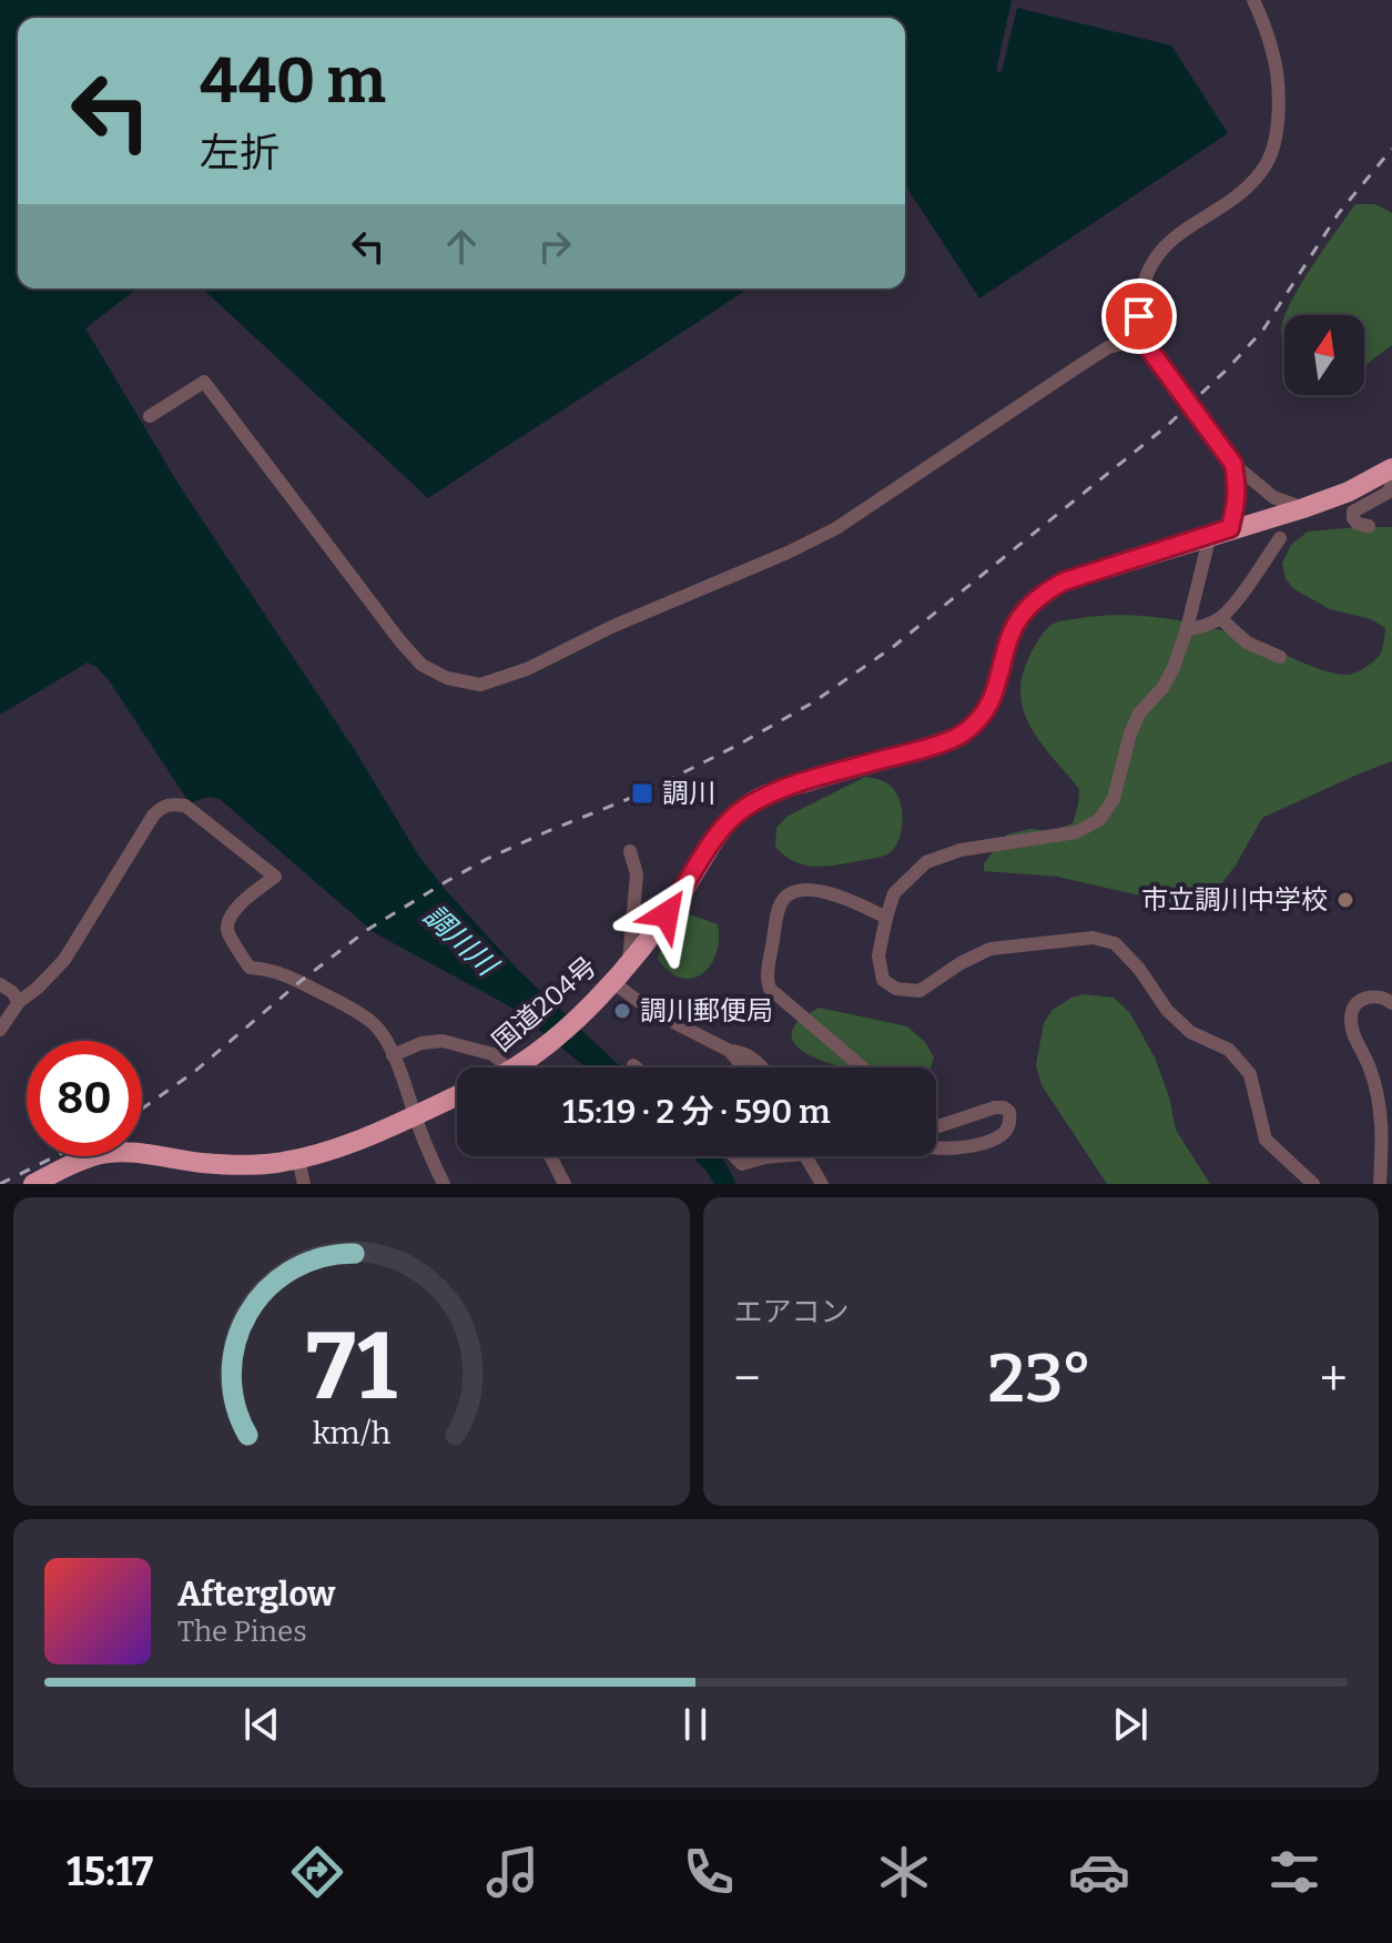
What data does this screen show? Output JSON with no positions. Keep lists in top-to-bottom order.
{
  "streets": {
    "highway": ["国道204号"]
  },
  "water": ["調川川"],
  "places": {
    "transit": ["調川"],
    "other": ["市立調川中学校", "調川郵便局"]
  },
  "north": "top",
  "page": {
    "turn": ["440 m", "左折"],
    "limit": "80",
    "trip": "15:19 · 2 分 · 590 m",
    "tile": "エアコン",
    "heat": ["−", "23°", "+"],
    "song": ["Afterglow", "The Pines"],
    "tabs": "15:17",
    "gauge": ["71", "km/h"]
  }
}
